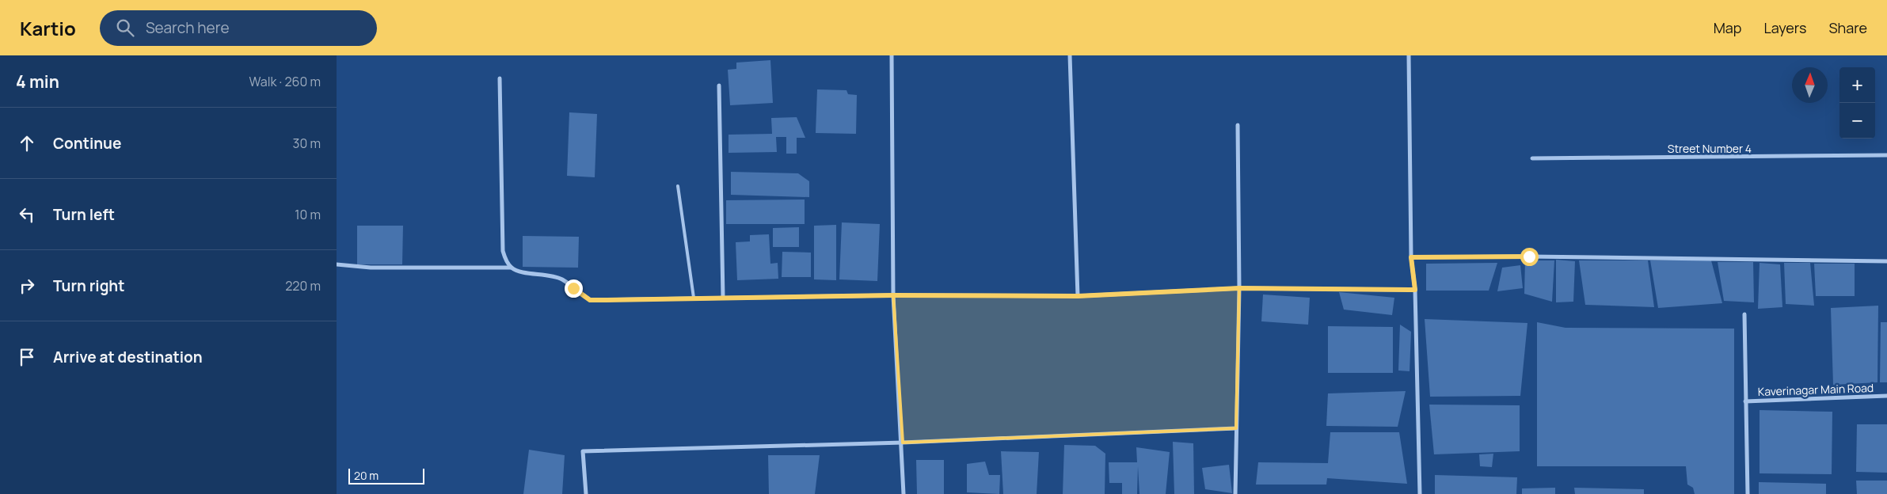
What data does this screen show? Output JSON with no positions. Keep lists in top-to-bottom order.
{
  "streets": {
    "street": ["Street Number 4", "Kaverinagar Main Road"]
  },
  "scale_bar": "20 m",
  "north": "top",
  "page": {
    "header": "Kartio",
    "search": "Search here",
    "nav": ["Map", "Layers", "Share"],
    "heading": ["4 min", "Walk · 260 m"],
    "map_buttons": ["+", "−"],
    "list": [
      ["Continue", "30 m"],
      ["Turn left", "10 m"],
      ["Turn right", "220 m"],
      "Arrive at destination"
    ],
    "scale": "20 m"
  }
}
